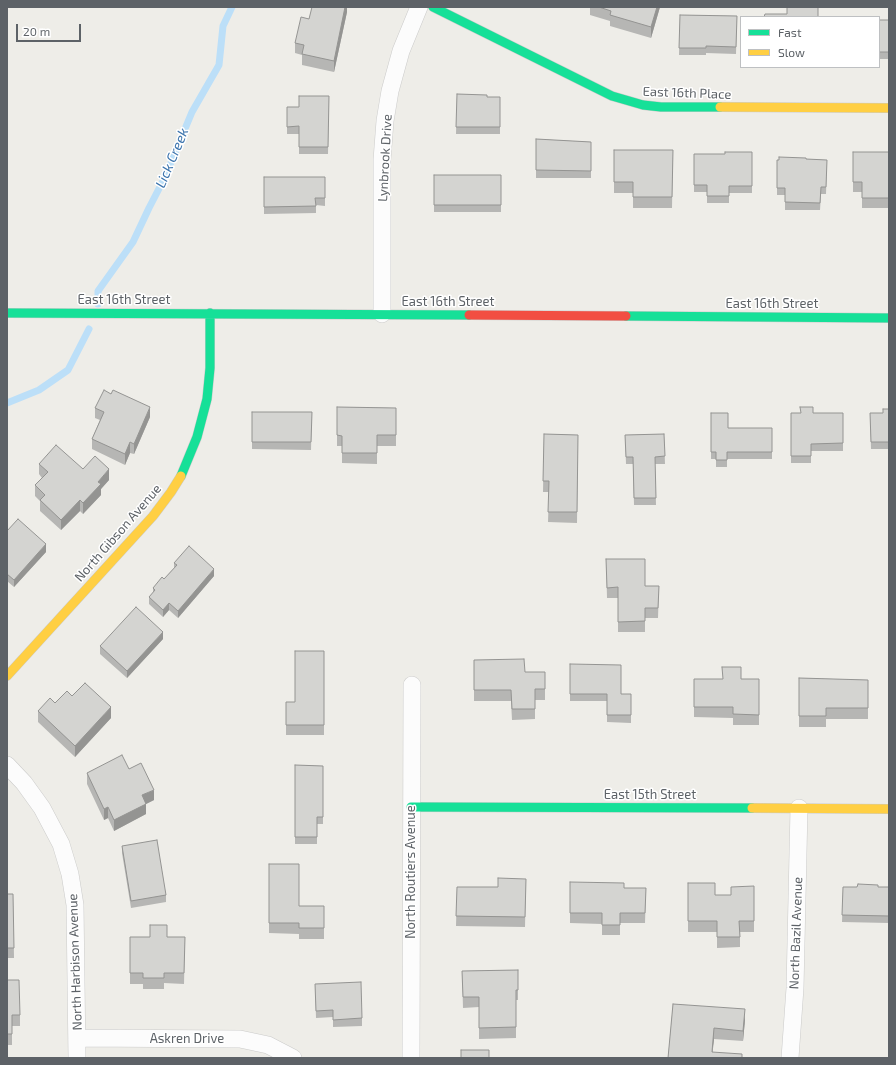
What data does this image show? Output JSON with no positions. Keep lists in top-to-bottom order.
{
  "streets": {
    "street": [
      "East 16th Place",
      "Lynbrook Drive",
      "East 16th Street",
      "North Gibson Avenue",
      "East 15th Street",
      "North Routiers Avenue",
      "North Bazil Avenue",
      "North Harbison Avenue",
      "Askren Drive"
    ]
  },
  "crossings": [
    ["Lynbrook Drive", "East 16th Street"],
    ["East 16th Street", "North Gibson Avenue"],
    ["East 15th Street", "North Routiers Avenue"],
    ["East 15th Street", "North Bazil Avenue"],
    ["North Harbison Avenue", "Askren Drive"]
  ],
  "water": ["Lick Creek"],
  "legend": ["Fast", "Slow"],
  "scale_bar": "20 m"
}
